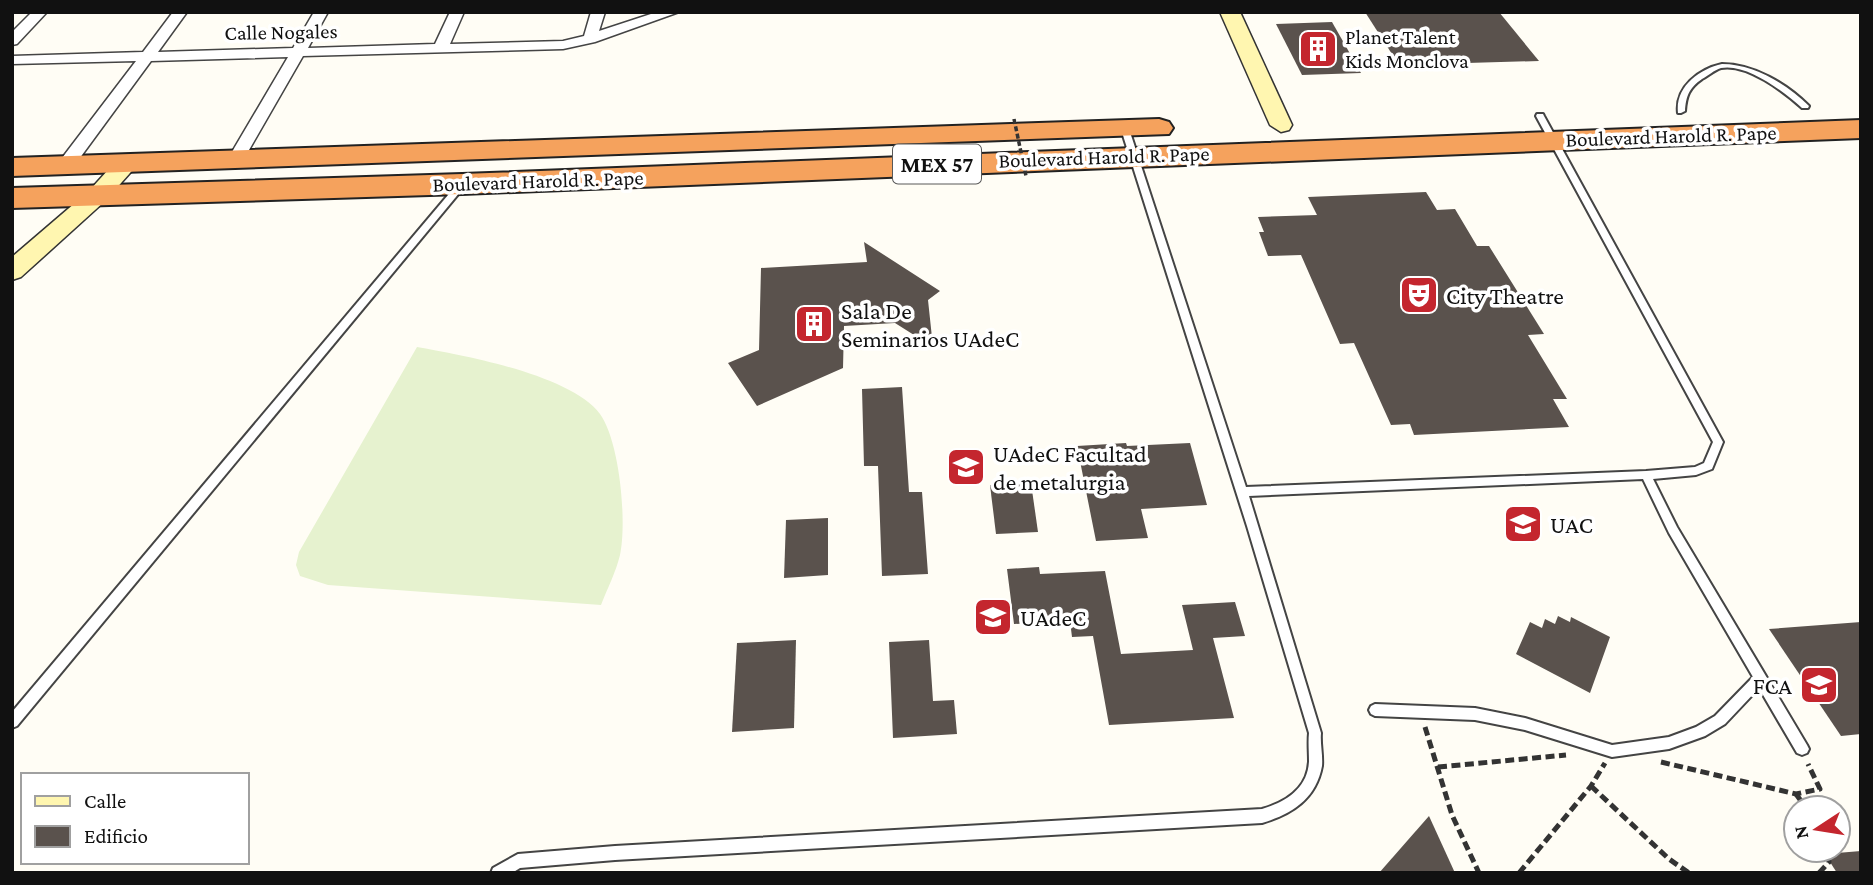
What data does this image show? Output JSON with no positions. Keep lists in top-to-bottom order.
{
  "streets": {
    "highway": ["Boulevard Harold R. Pape", "MEX 57"],
    "street": ["Calle Nogales"]
  },
  "places": {
    "building": ["Planet Talent Kids Monclova", "Sala De Seminarios UAdeC"],
    "theatre": ["City Theatre"],
    "school or university": [
      "UAdeC Facultad de metalurgia",
      "UAC",
      "UAdeC",
      "FCA"
    ]
  },
  "legend": ["Calle", "Edificio"],
  "north": "left"
}
